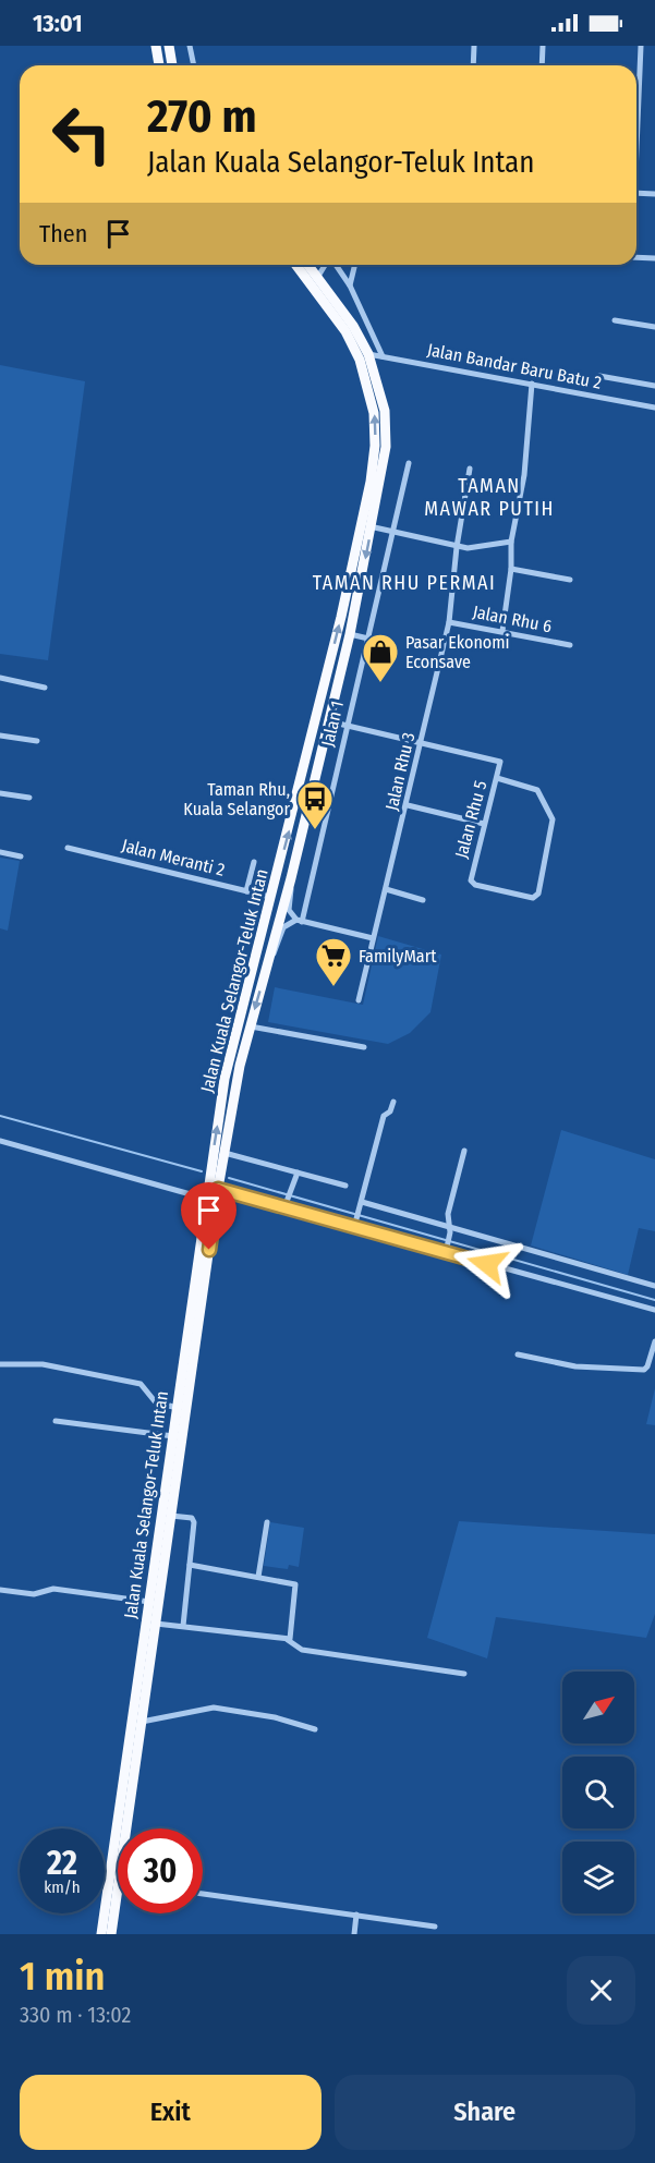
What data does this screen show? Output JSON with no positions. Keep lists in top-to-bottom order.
{
  "streets": {
    "highway": ["Jalan Kuala Selangor-Teluk Intan"],
    "street": [
      "Jalan Bandar Baru Batu 2",
      "Jalan Rhu 6",
      "Jalan 1",
      "Jalan Rhu 3",
      "Jalan Rhu 5",
      "Jalan Meranti 2"
    ]
  },
  "crossings": [
    ["Jalan Bandar Baru Batu 2", "Jalan Kuala Selangor-Teluk Intan"],
    ["Jalan Rhu 6", "Jalan Rhu 3"],
    ["Jalan Rhu 3", "Jalan Rhu 5"],
    ["Jalan Meranti 2", "Jalan Kuala Selangor-Teluk Intan"]
  ],
  "districts": ["TAMAN MAWAR PUTIH", "TAMAN RHU PERMAI"],
  "places": {
    "shop": ["Pasar Ekonomi Econsave"],
    "bus stop": ["Taman Rhu, Kuala Selangor"],
    "supermarket": ["FamilyMart"]
  },
  "north": "top right",
  "page": {
    "status": "13:01",
    "turn": ["270 m", "Jalan Kuala Selangor-Teluk Intan"],
    "then": "Then",
    "speed": "22 km/h",
    "limit": "30",
    "heading": ["1 min", "330 m · 13:02"],
    "buttons": ["Exit", "Share"]
  }
}
